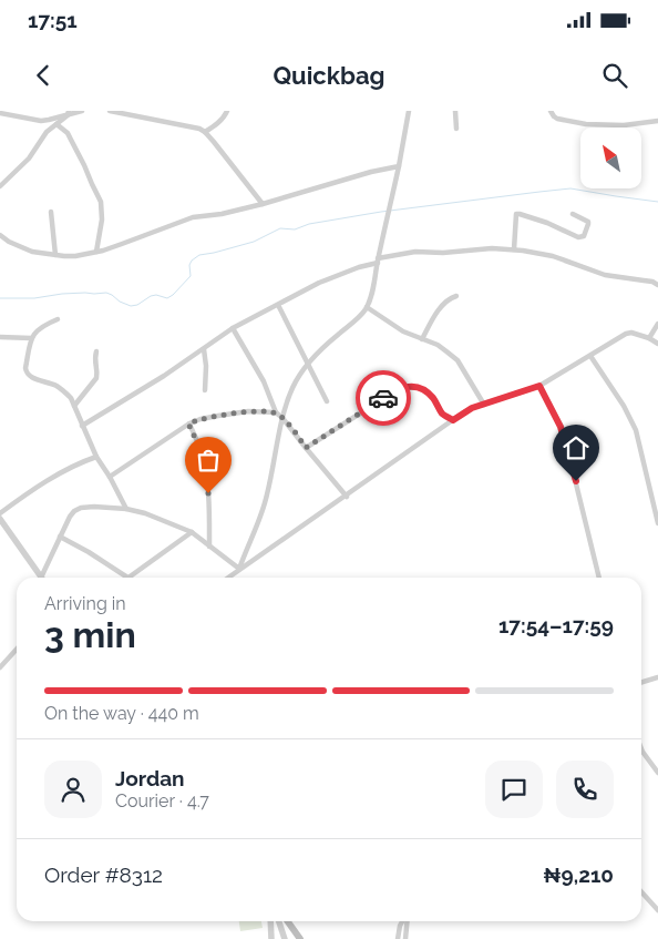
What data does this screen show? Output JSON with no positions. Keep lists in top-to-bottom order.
{
  "north": "top left",
  "page": {
    "status": "17:51",
    "header": "Quickbag",
    "heading": ["3 min", "Arriving in", "17:54–17:59"],
    "panel": [
      "Jordan",
      "Courier · 4.7",
      "Order #8312",
      "₦9,210"
    ],
    "bar": "On the way · 440 m"
  }
}
